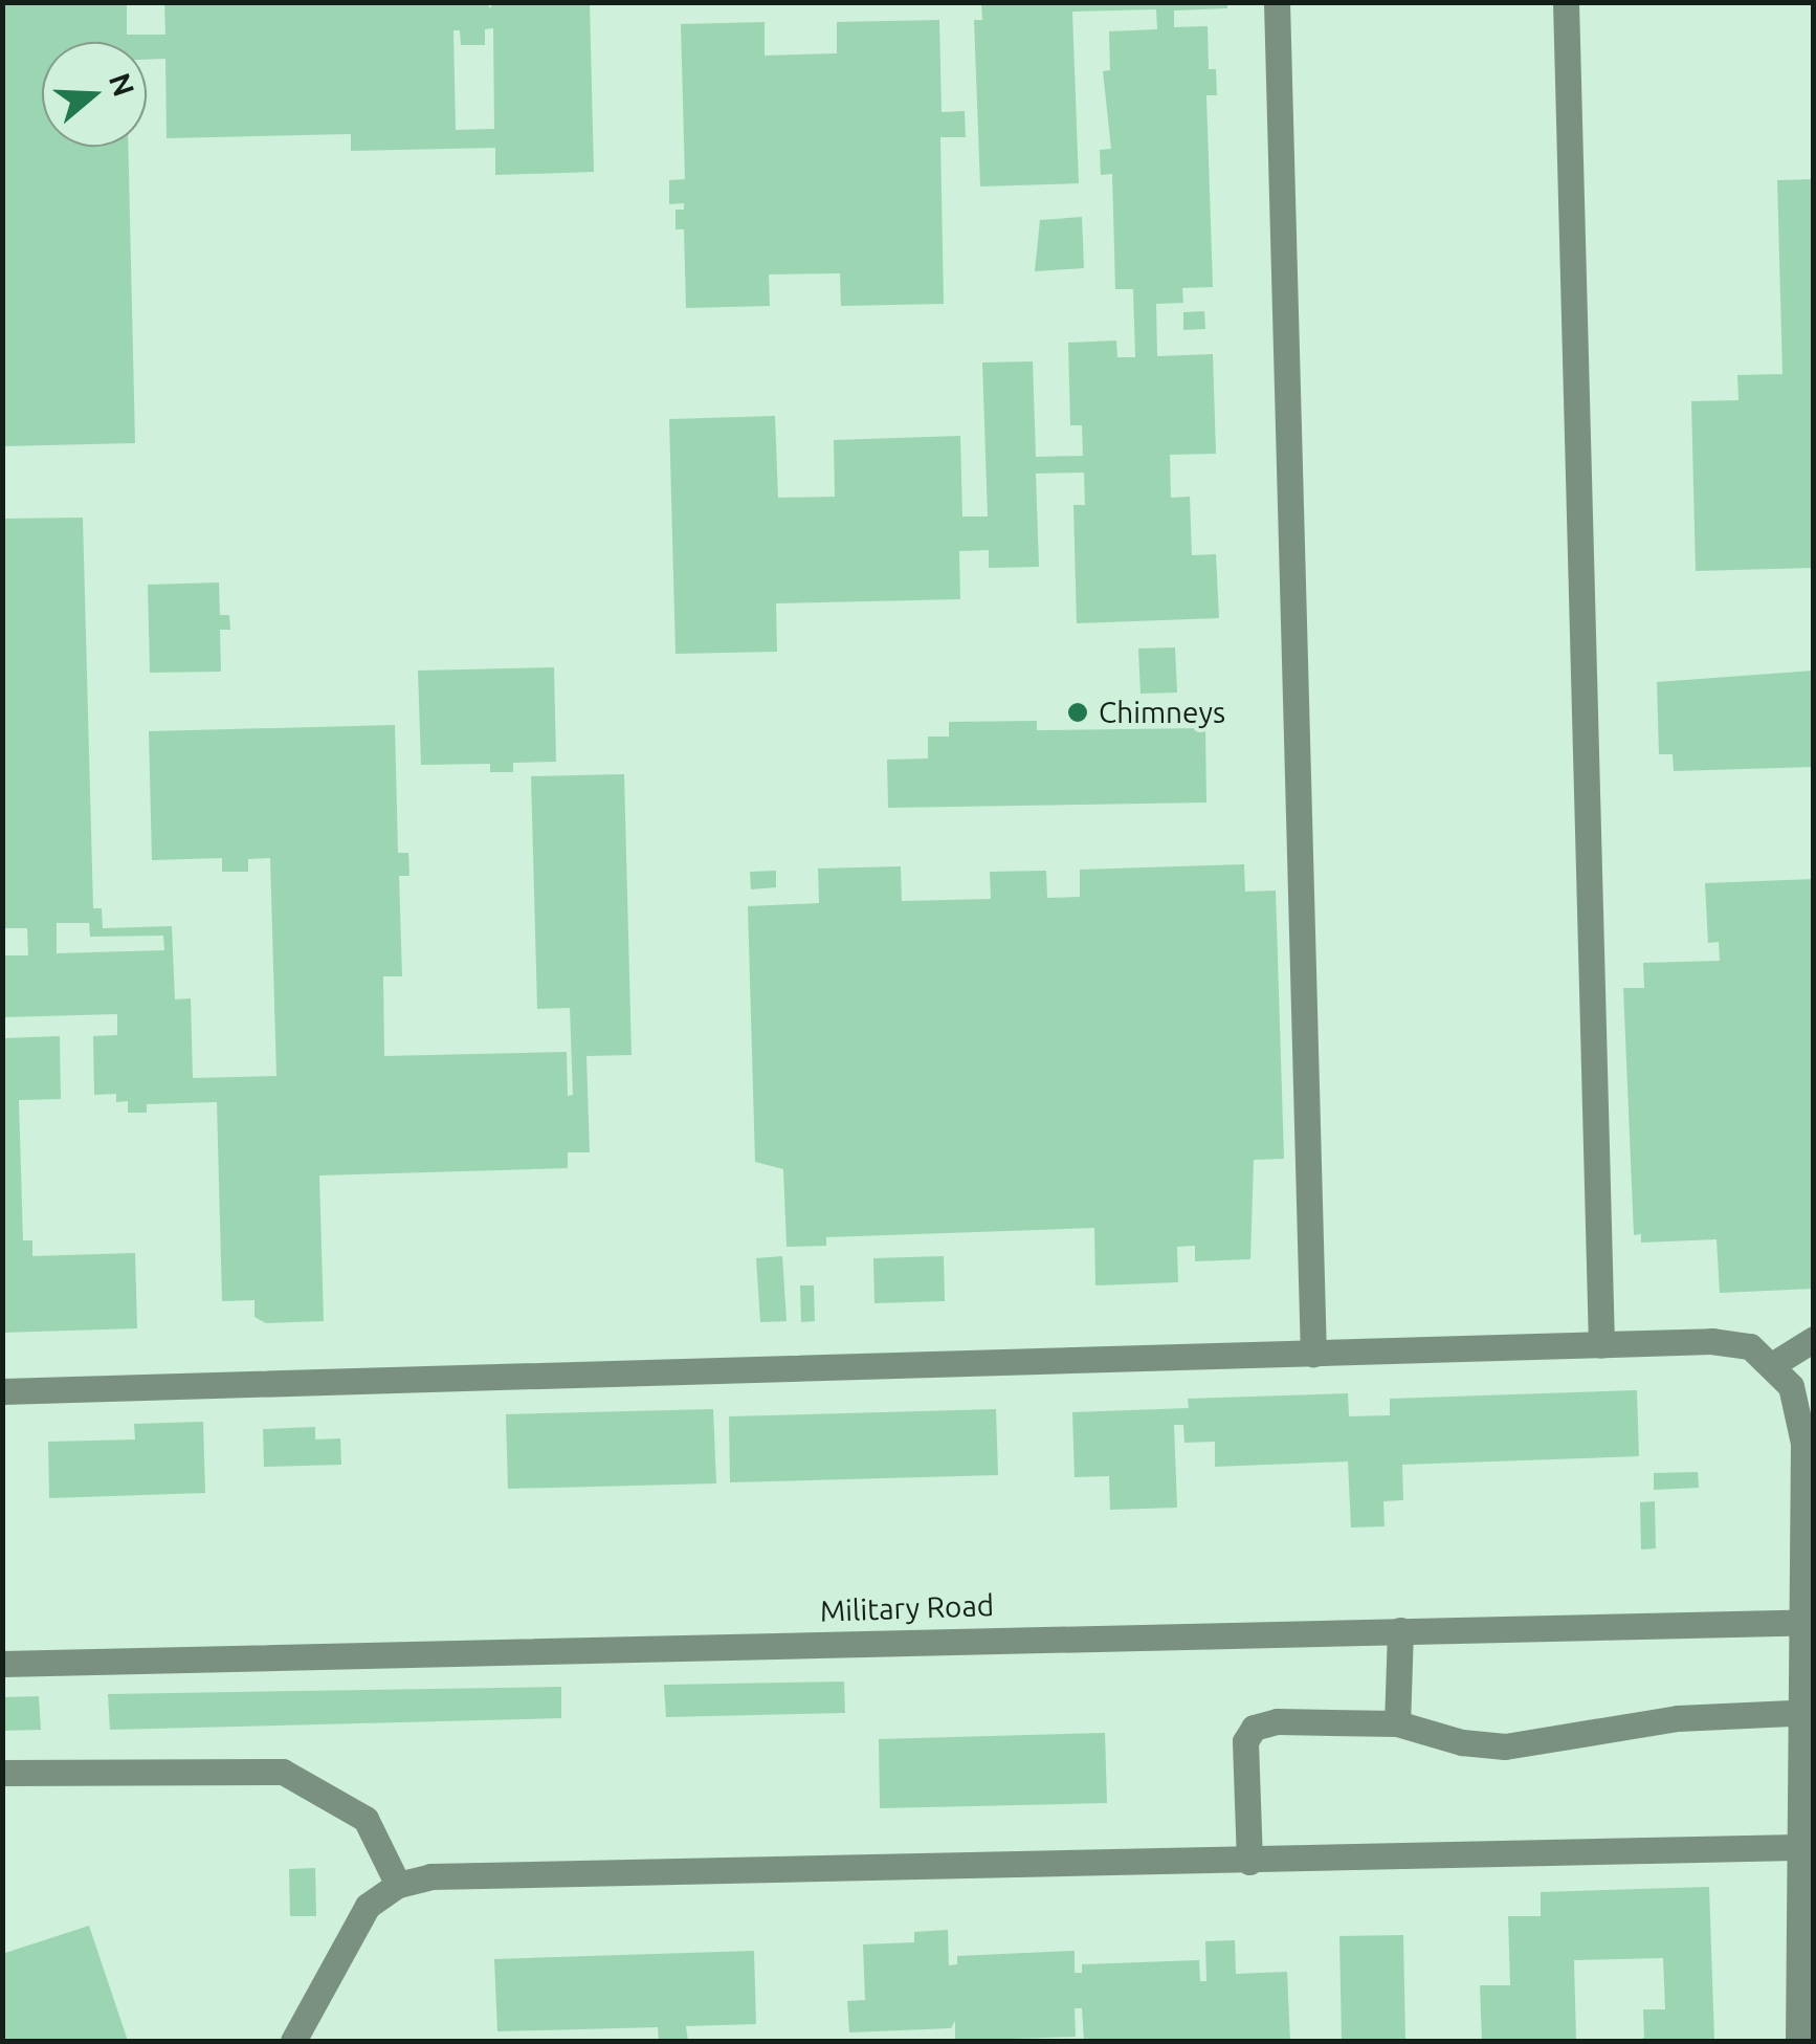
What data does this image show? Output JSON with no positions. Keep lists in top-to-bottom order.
{
  "streets": {
    "street": ["Military Road"]
  },
  "places": ["Chimneys"],
  "north": "right"
}
